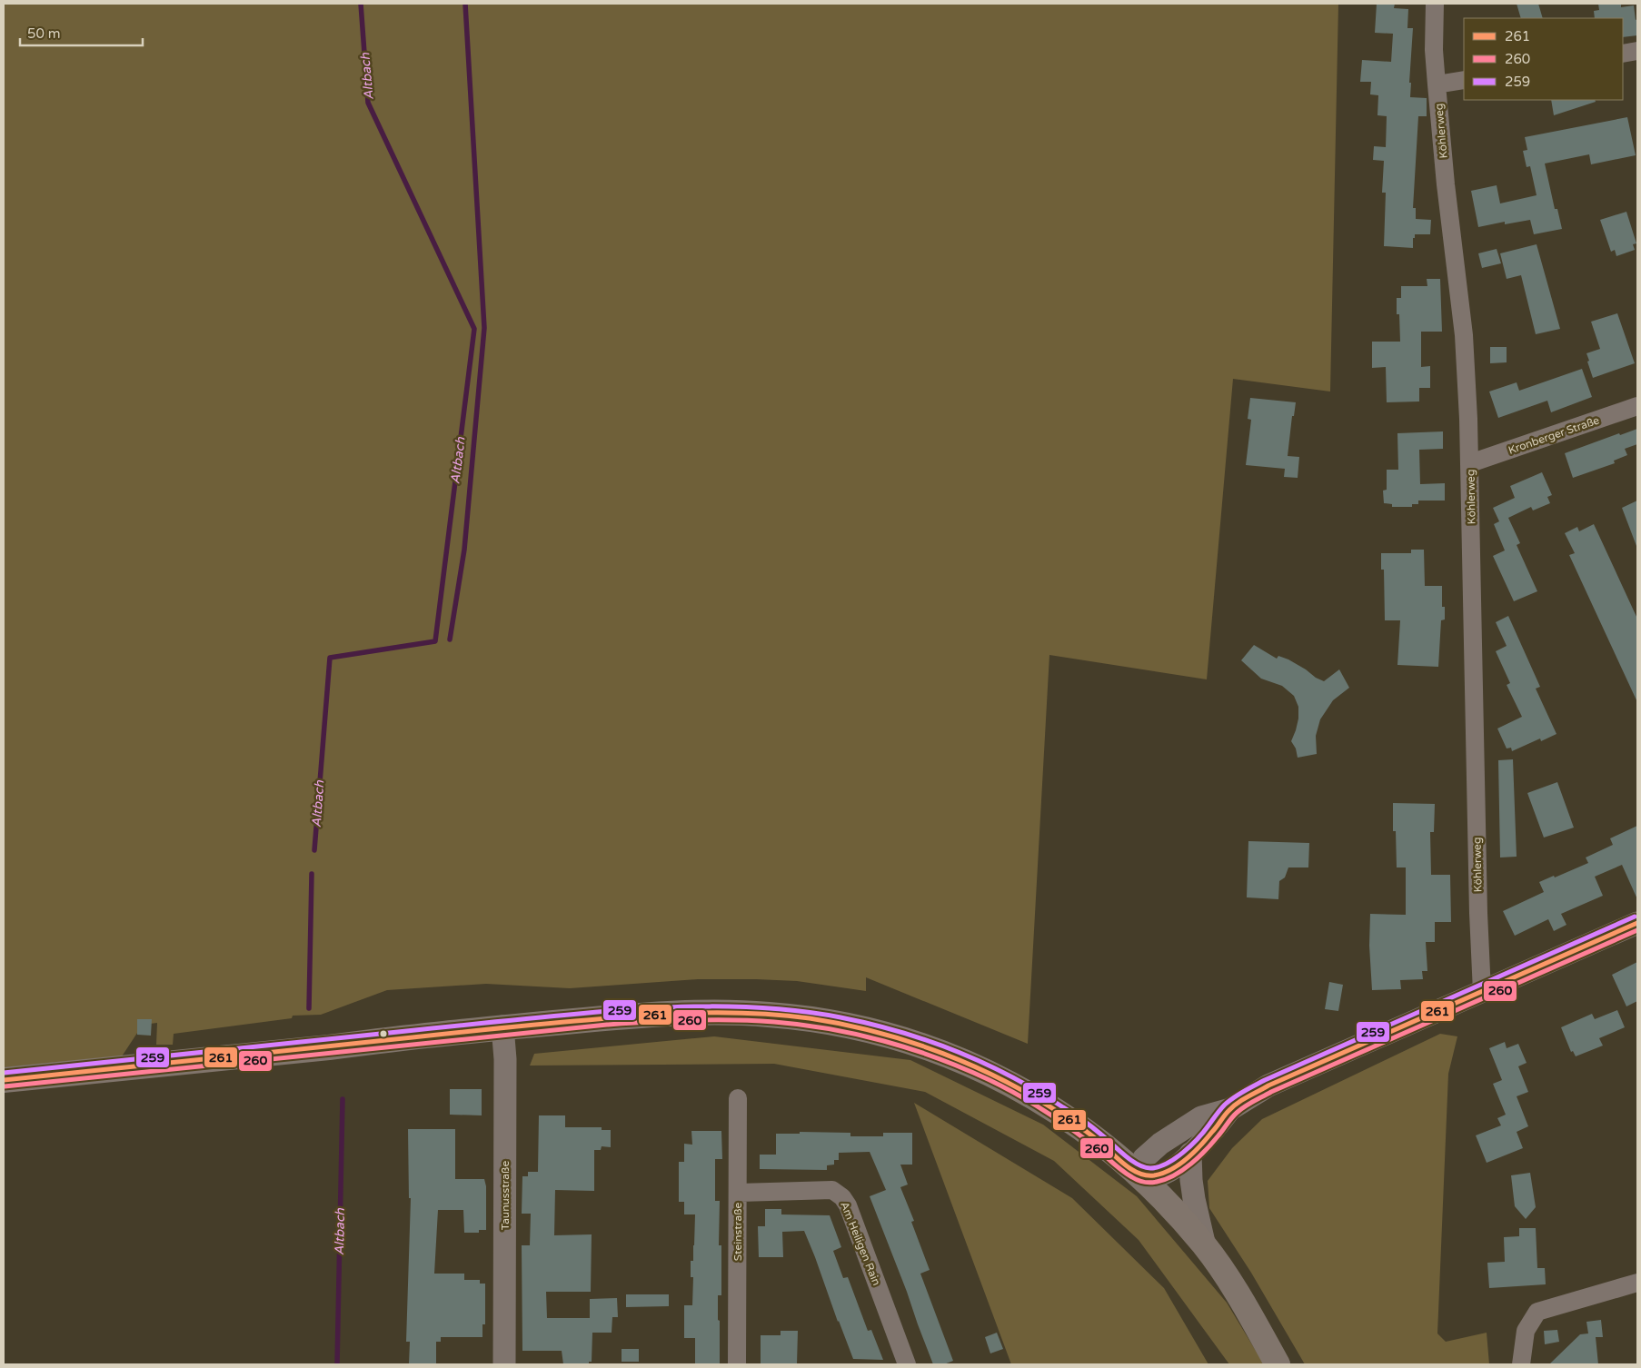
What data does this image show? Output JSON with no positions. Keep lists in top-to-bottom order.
{
  "streets": {
    "street": [
      "Köhlerweg",
      "Kronberger Straße",
      "Taunusstraße",
      "Steinstraße",
      "Am Heiligen Rain"
    ]
  },
  "crossings": [
    ["Köhlerweg", "Kronberger Straße"],
    ["Steinstraße", "Am Heiligen Rain"]
  ],
  "water": ["Altbach"],
  "lines": ["transit line 259", "transit line 261", "transit line 260"],
  "legend": ["261", "260", "259"],
  "scale_bar": "50 m"
}
